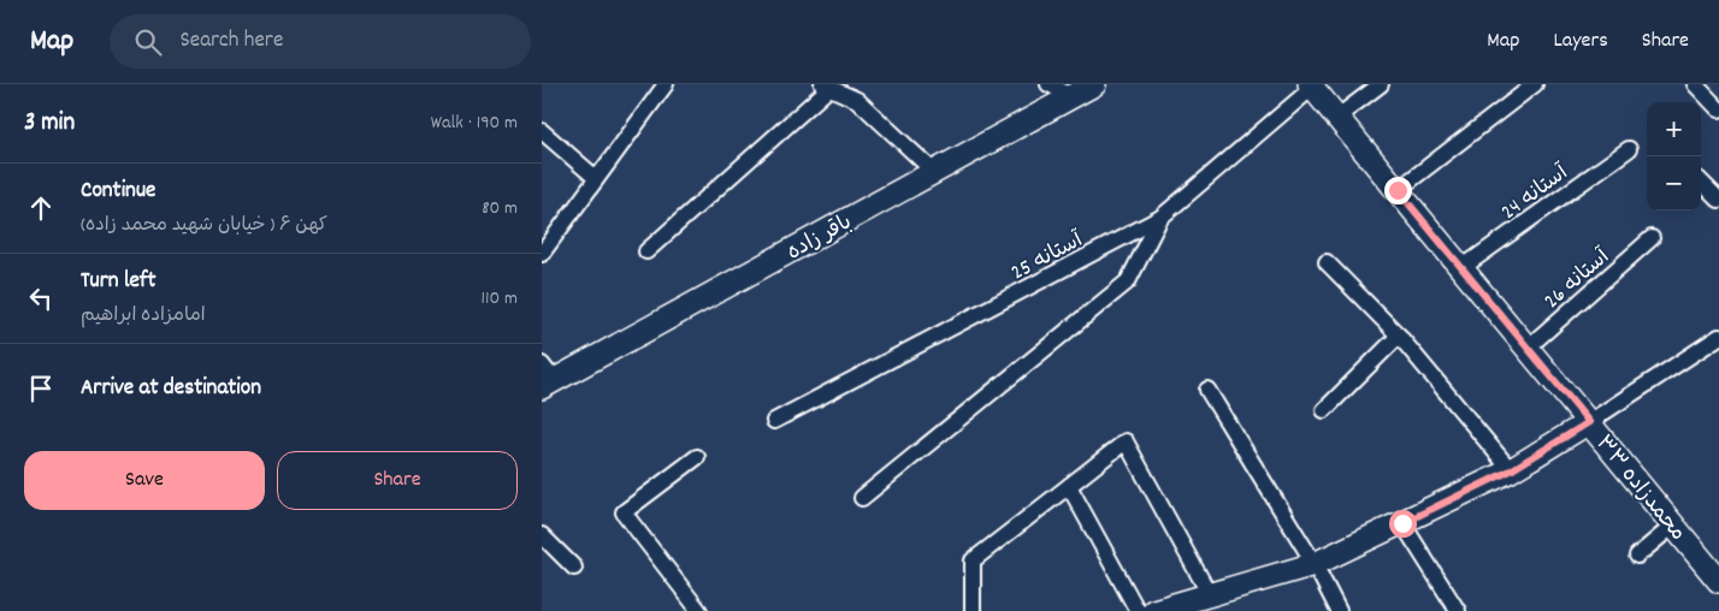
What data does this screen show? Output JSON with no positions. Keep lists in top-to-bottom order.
{
  "streets": {
    "street": [
      "آستانه 24",
      "باقر زاده",
      "آستانه 25",
      "آستانه 26",
      "محمدزاده ۳۳"
    ]
  },
  "crossings": [
    ["آستانه 24", "محمدزاده ۳۳"],
    ["آستانه 25", "محمدزاده ۳۳"],
    ["آستانه 26", "محمدزاده ۳۳"]
  ],
  "page": {
    "header": "Map",
    "search": "Search here",
    "nav": ["Map", "Layers", "Share"],
    "heading": ["3 min", "Walk · 190 m"],
    "map_buttons": ["+", "−"],
    "list": [
      ["Continue", "کهن ۶ ( خیابان شهید محمد زاده)", "80 m"],
      ["Turn left", "امامزاده ابراهیم", "110 m"],
      "Arrive at destination"
    ],
    "buttons": ["Save", "Share"]
  }
}
